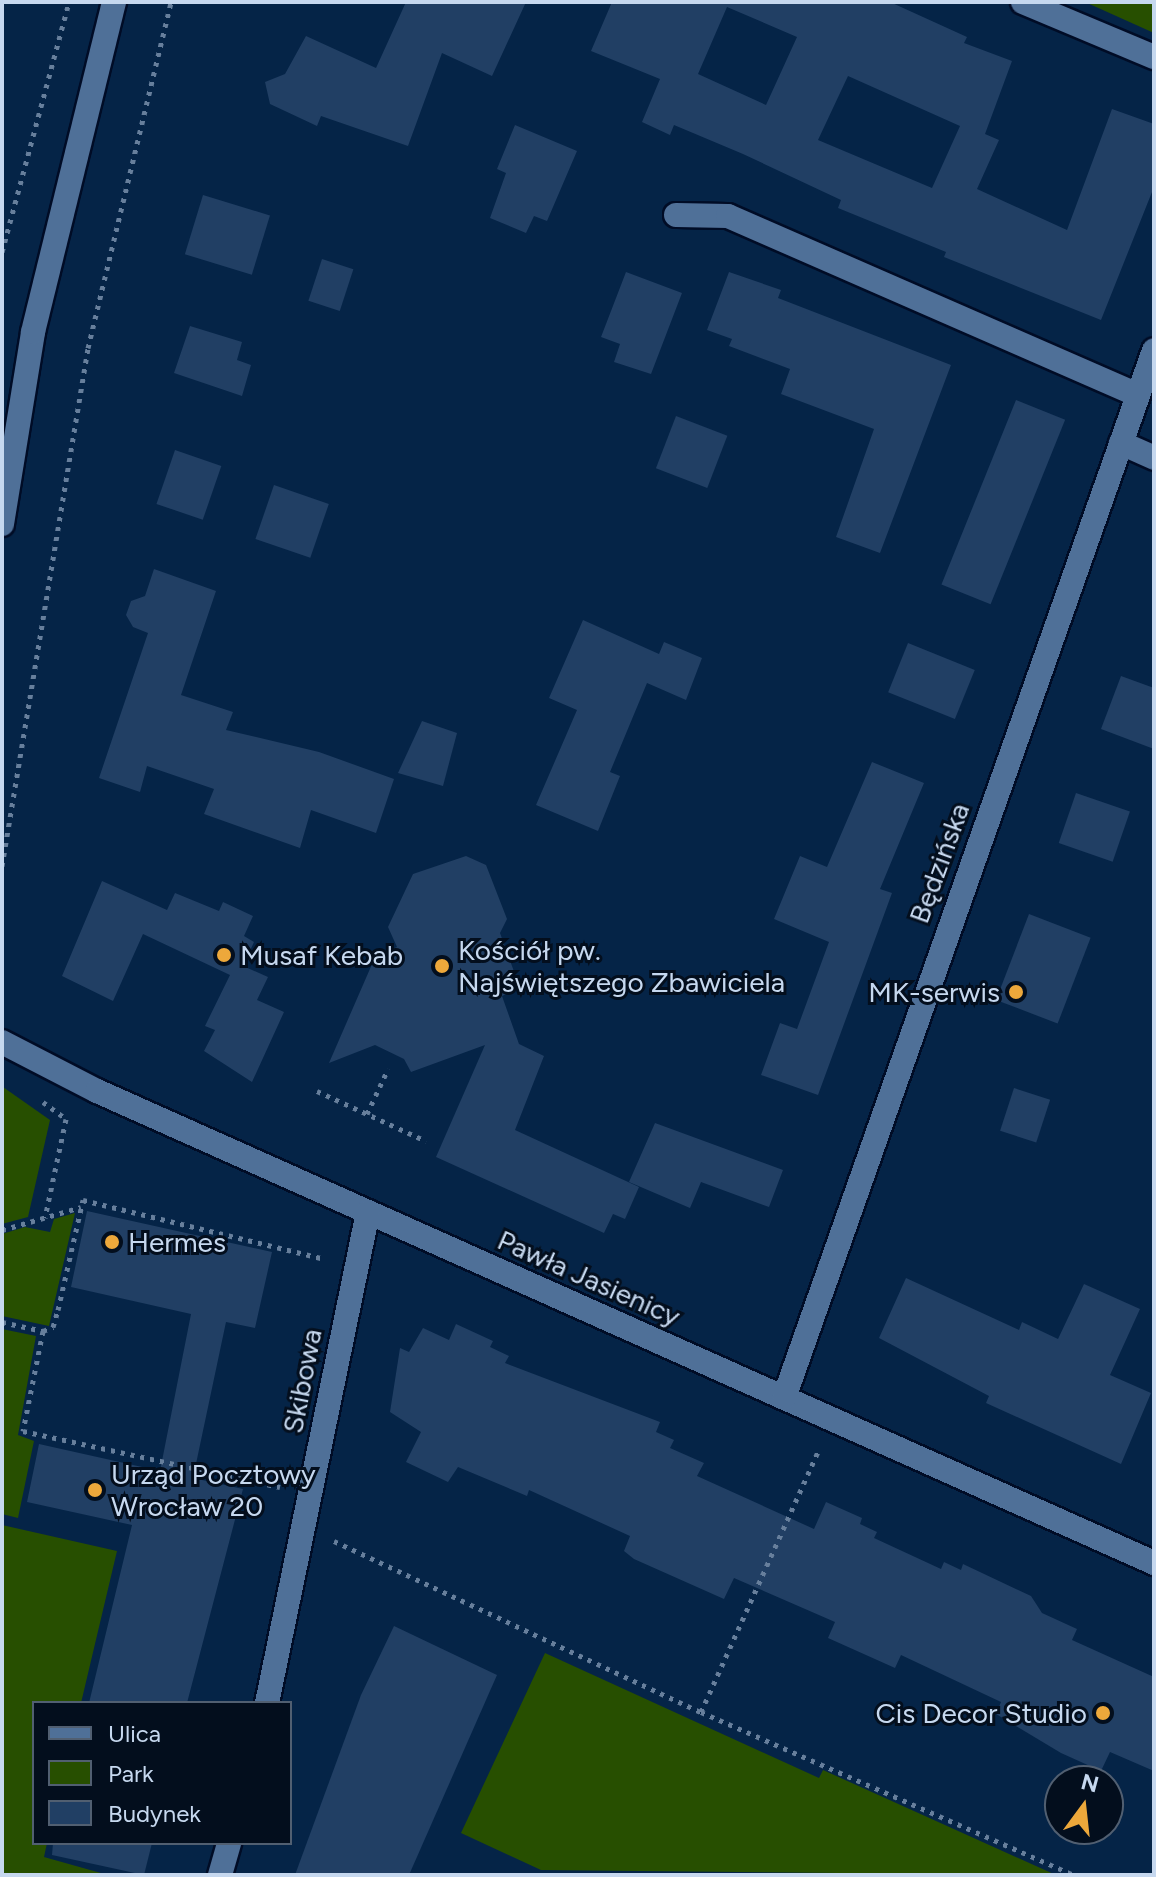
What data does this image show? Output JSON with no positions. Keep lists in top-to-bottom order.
{
  "streets": {
    "street": ["Będzińska", "Pawła Jasienicy", "Skibowa"]
  },
  "crossings": [
    ["Będzińska", "Pawła Jasienicy"],
    ["Pawła Jasienicy", "Skibowa"]
  ],
  "places": [
    "Musaf Kebab",
    "Kościół pw. Najświętszego Zbawiciela",
    "MK-serwis",
    "Hermes",
    "Urząd Pocztowy Wrocław 20",
    "Cis Decor Studio"
  ],
  "legend": ["Ulica", "Park", "Budynek"],
  "north": "top"
}
